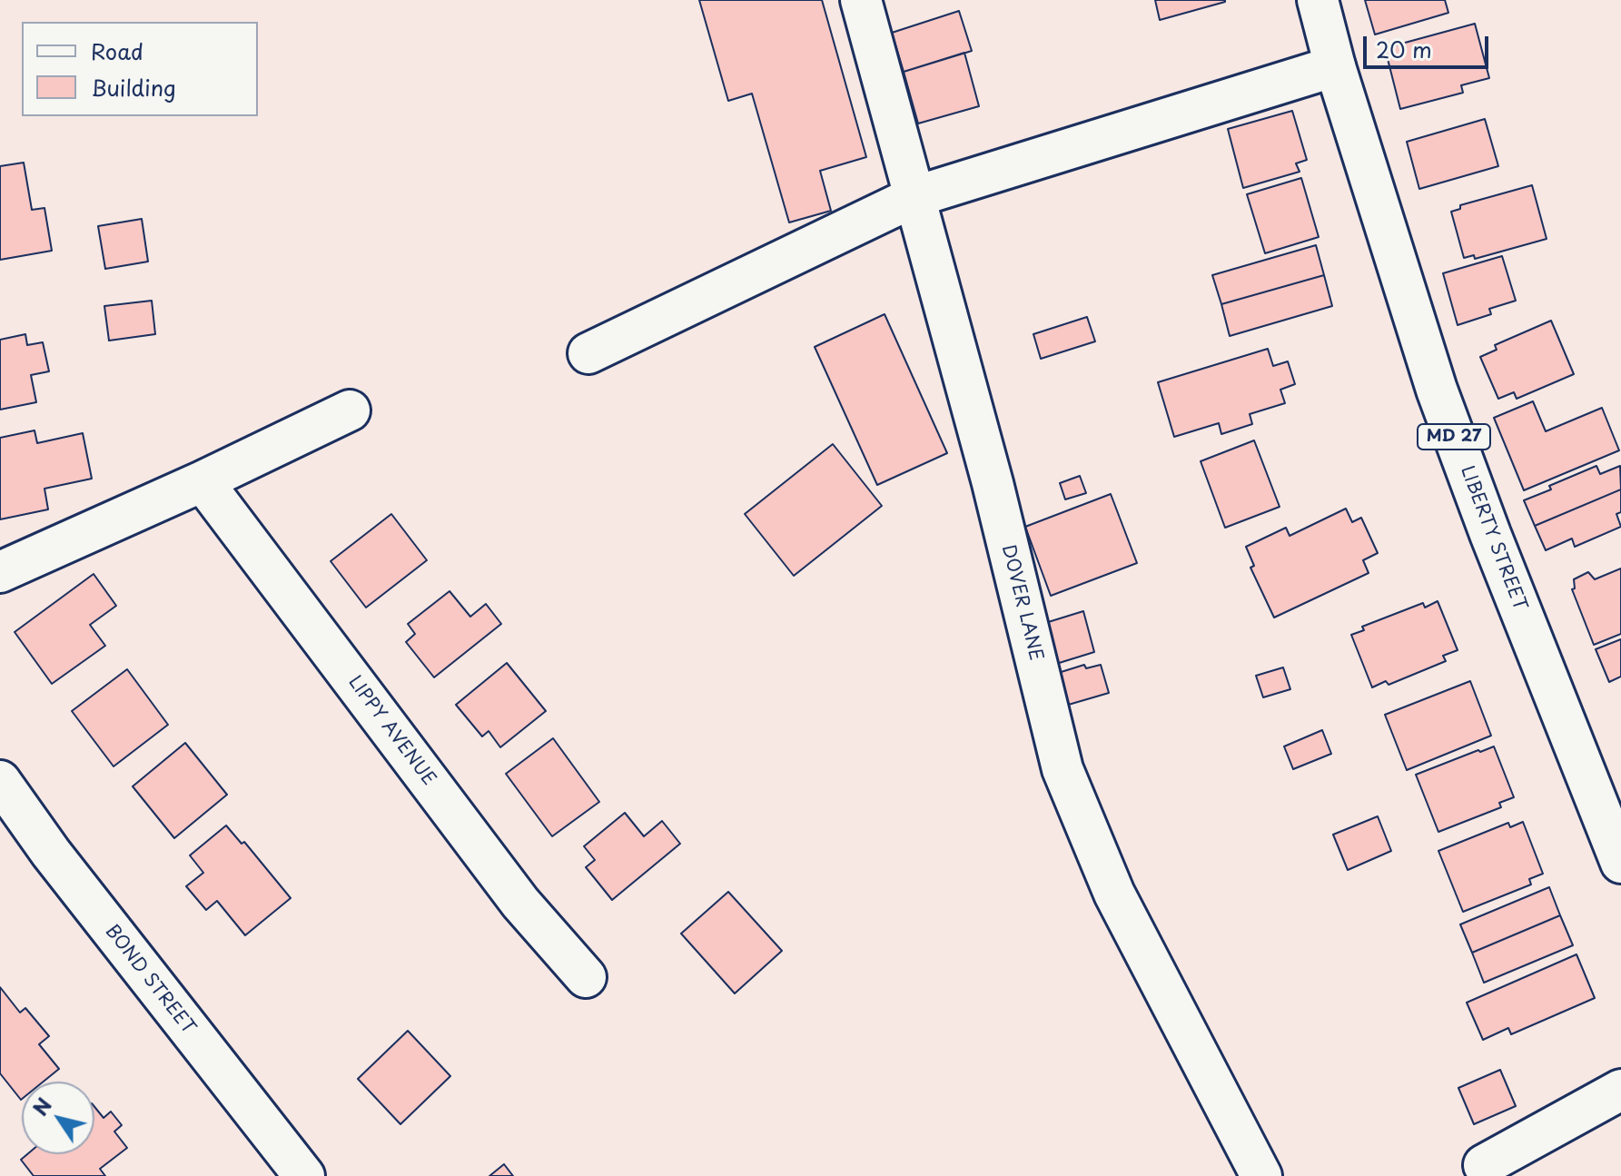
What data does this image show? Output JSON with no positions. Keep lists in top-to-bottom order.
{
  "streets": {
    "main road": [
      "MD 27",
      "LIBERTY STREET",
      "DOVER LANE",
      "LIPPY AVENUE",
      "BOND STREET"
    ]
  },
  "legend": ["Road", "Building"],
  "scale_bar": "20 m",
  "north": "top left"
}
